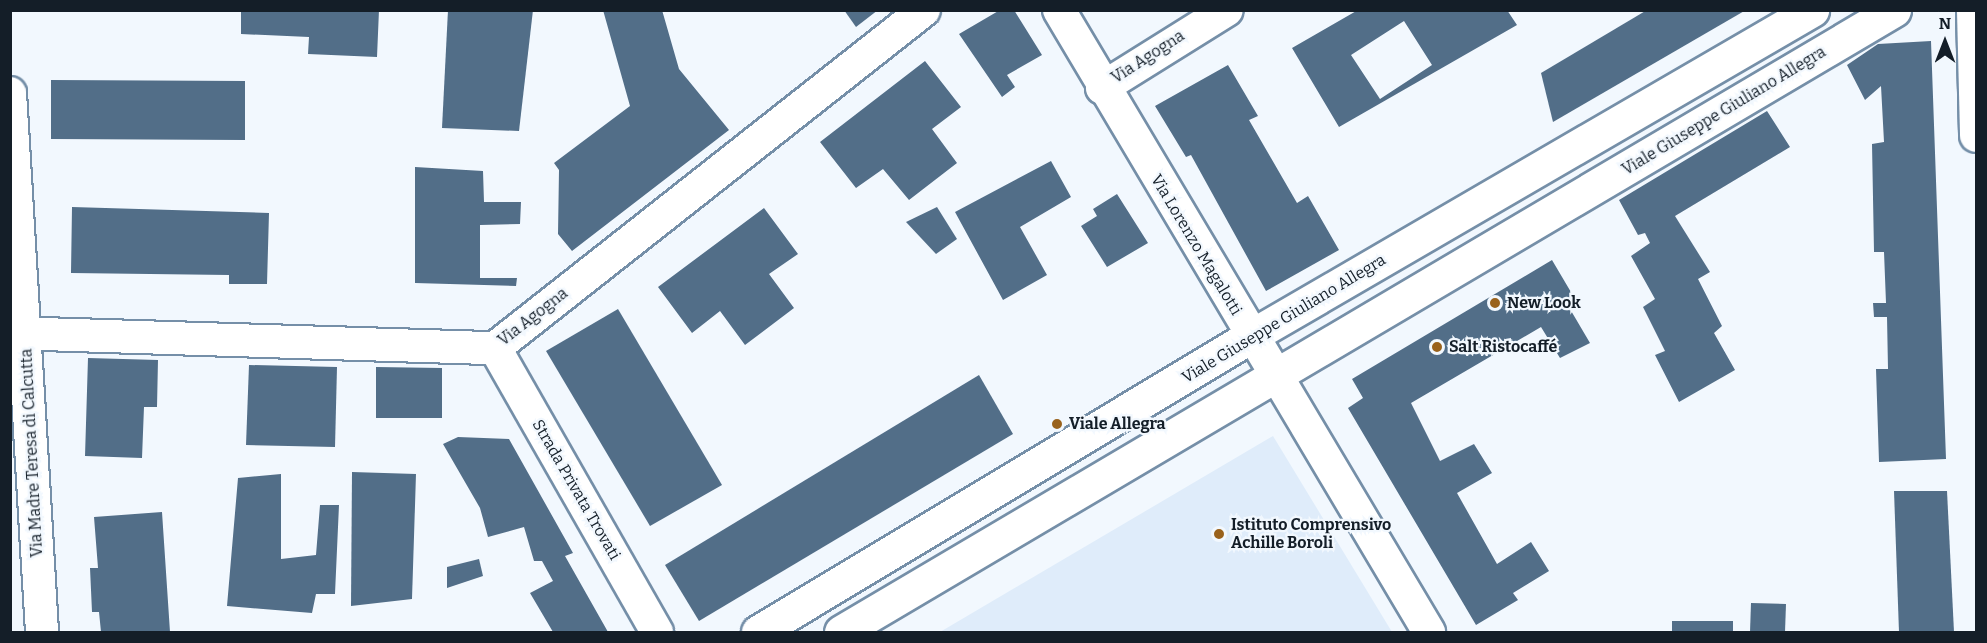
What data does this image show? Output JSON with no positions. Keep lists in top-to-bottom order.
{
  "streets": {
    "street": [
      "Via Agogna",
      "Viale Giuseppe Giuliano Allegra",
      "Via Lorenzo Magalotti",
      "Via Madre Teresa di Calcutta",
      "Strada Privata Trovati"
    ]
  },
  "crossings": [
    ["Via Agogna", "Via Lorenzo Magalotti"],
    ["Via Agogna", "Via Madre Teresa di Calcutta"],
    ["Via Agogna", "Strada Privata Trovati"],
    ["Viale Giuseppe Giuliano Allegra", "Via Lorenzo Magalotti"]
  ],
  "places": [
    "New Look",
    "Salt Ristocaffé",
    "Viale Allegra",
    "Istituto Comprensivo Achille Boroli"
  ],
  "north": "top"
}
